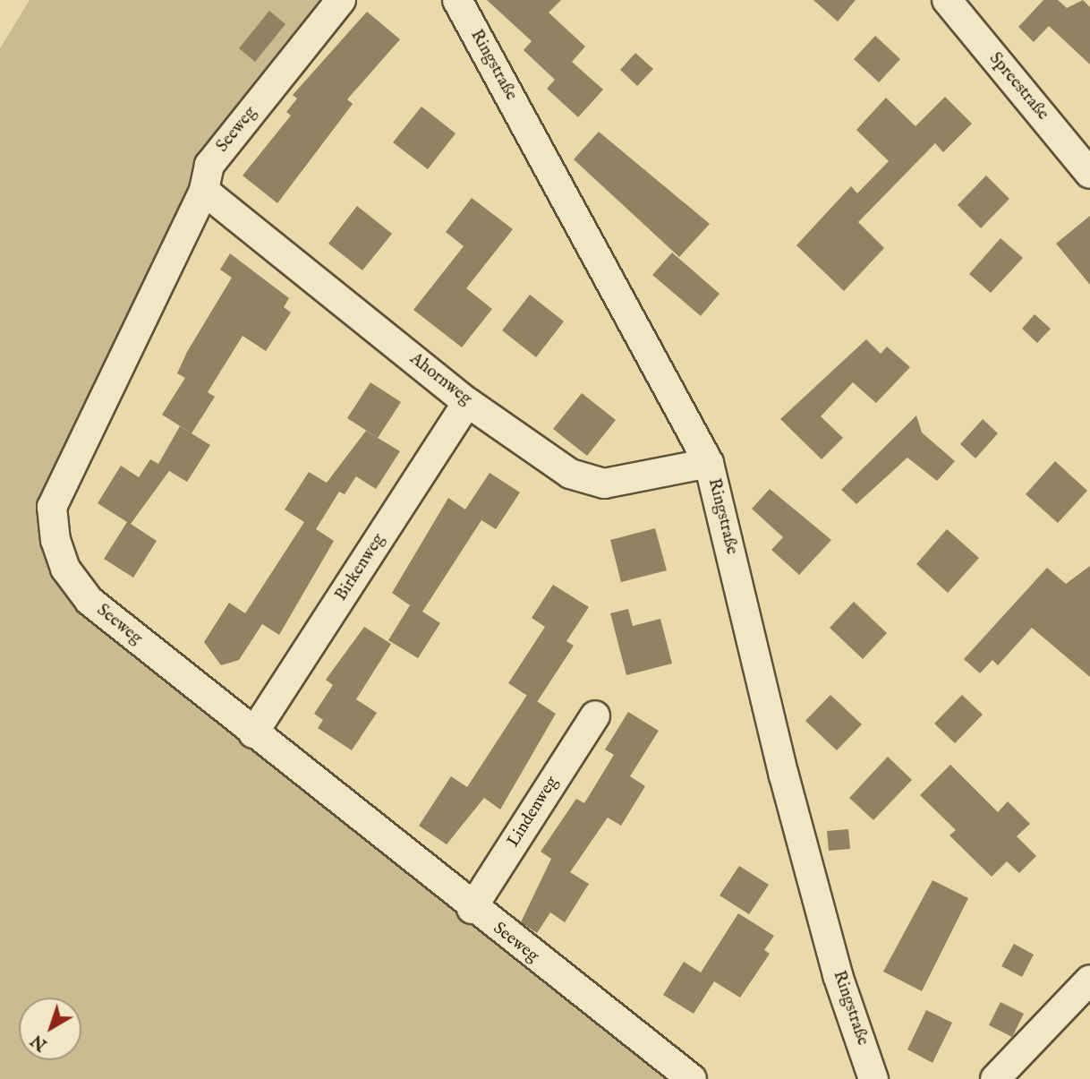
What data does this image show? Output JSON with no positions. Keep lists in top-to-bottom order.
{
  "streets": {
    "street": [
      "Ringstraße",
      "Spreestraße",
      "Seeweg",
      "Ahornweg",
      "Birkenweg",
      "Lindenweg"
    ]
  },
  "crossings": [
    ["Ringstraße", "Ahornweg"],
    ["Seeweg", "Ahornweg"],
    ["Seeweg", "Birkenweg"],
    ["Seeweg", "Lindenweg"],
    ["Ahornweg", "Birkenweg"]
  ],
  "north": "bottom left"
}
